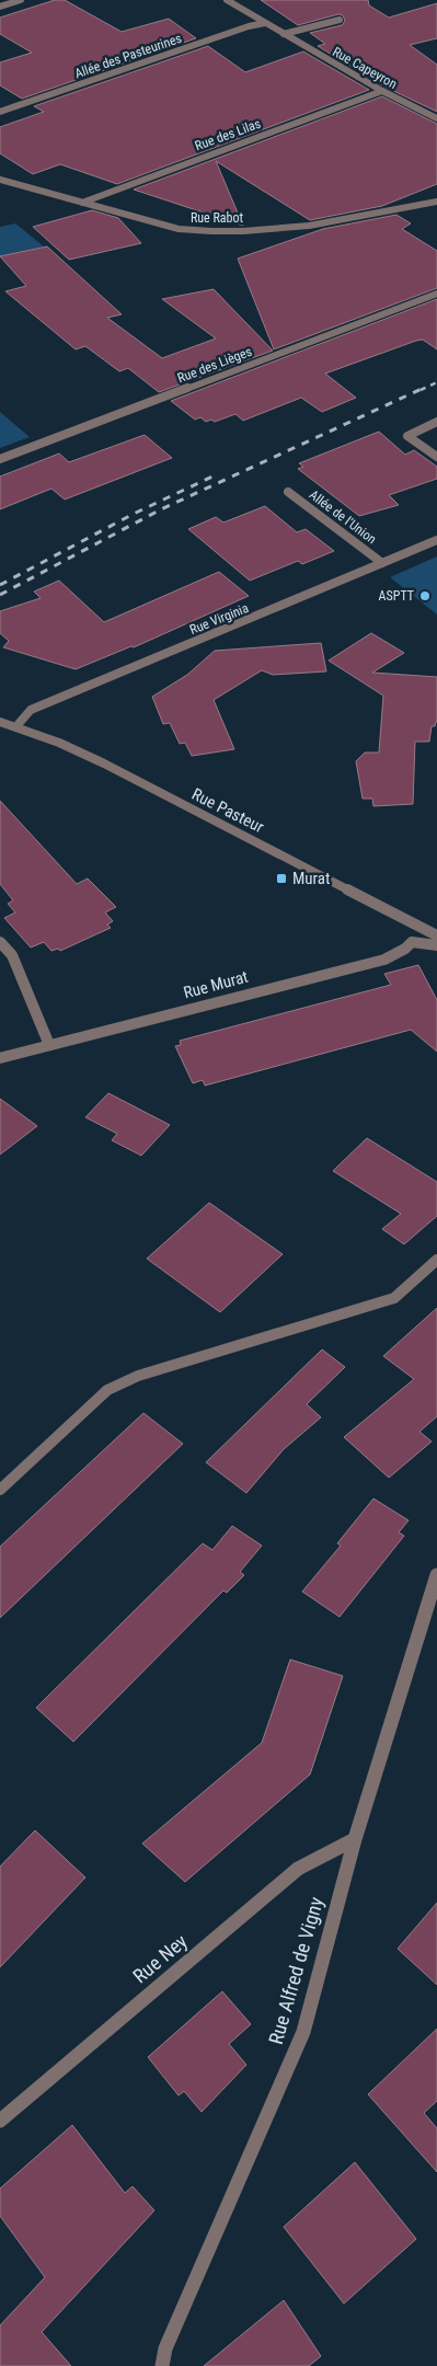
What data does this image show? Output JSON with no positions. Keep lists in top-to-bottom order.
{
  "streets": {
    "street": [
      "Allée des Pasteurines",
      "Rue Capeyron",
      "Rue des Lilas",
      "Rue Rabot",
      "Rue des Lièges",
      "Allée de l'Union",
      "Rue Virginia",
      "Rue Pasteur",
      "Rue Murat",
      "Rue Ney",
      "Rue Alfred de Vigny"
    ]
  },
  "crossings": [
    ["Allée des Pasteurines", "Rue Capeyron"],
    ["Rue Capeyron", "Rue des Lilas"],
    ["Rue des Lilas", "Rue Rabot"],
    ["Allée de l'Union", "Rue Virginia"],
    ["Rue Virginia", "Rue Pasteur"],
    ["Rue Ney", "Rue Alfred de Vigny"]
  ],
  "places": {
    "other": ["ASPTT"],
    "transit": ["Murat"]
  }
}
